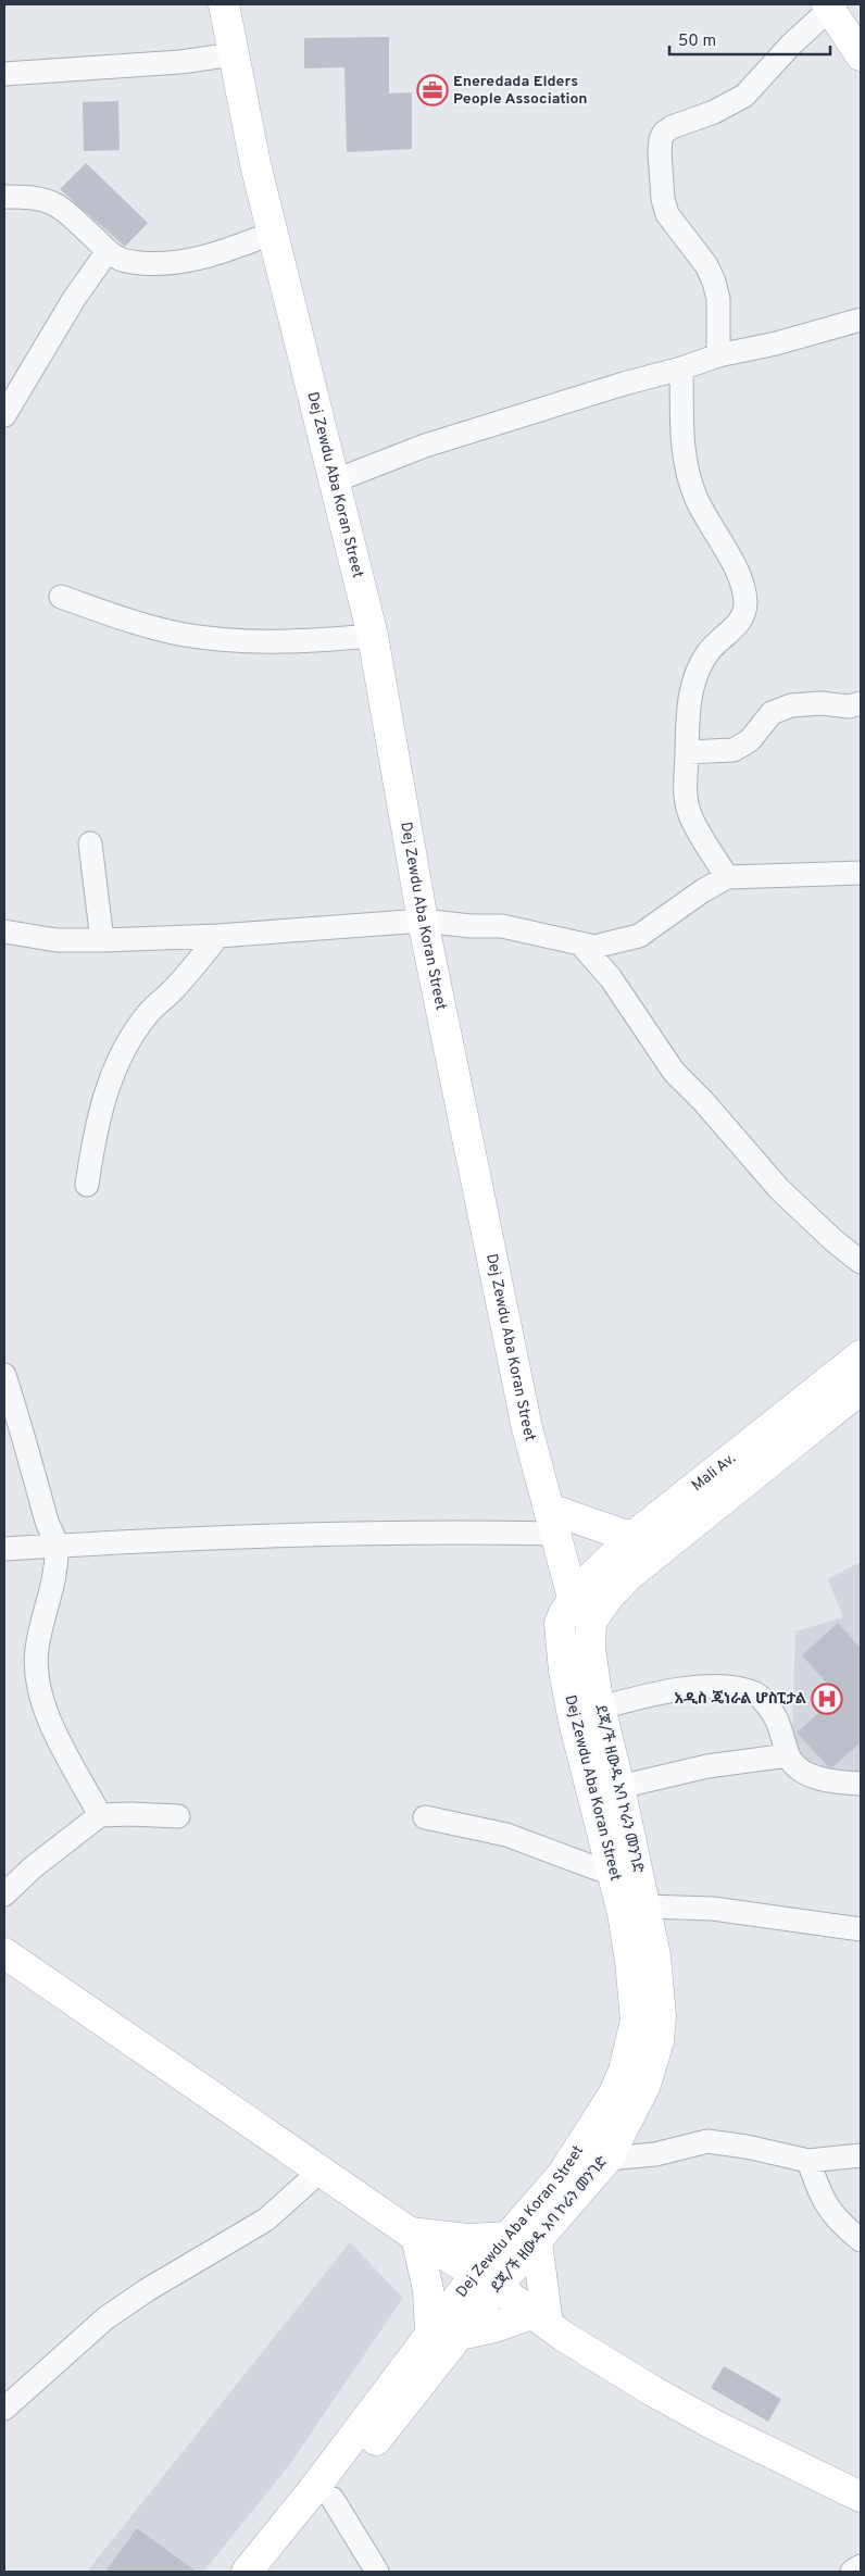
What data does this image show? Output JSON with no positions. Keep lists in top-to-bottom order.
{
  "streets": {
    "main road": ["Dej Zewdu Aba Koran Street", "Mali Av.", "ደጃ/ች ዘውዱ አባ ኮራን መንገድ"]
  },
  "crossings": [
    ["Dej Zewdu Aba Koran Street", "Mali Av."],
    ["Dej Zewdu Aba Koran Street", "ደጃ/ች ዘውዱ አባ ኮራን መንገድ"],
    ["Mali Av.", "ደጃ/ች ዘውዱ አባ ኮራን መንገድ"]
  ],
  "places": {
    "office": ["Eneredada Elders People Association"],
    "hospital": ["አዲስ ጄነራል ሆስፒታል"]
  },
  "scale_bar": "50 m"
}
